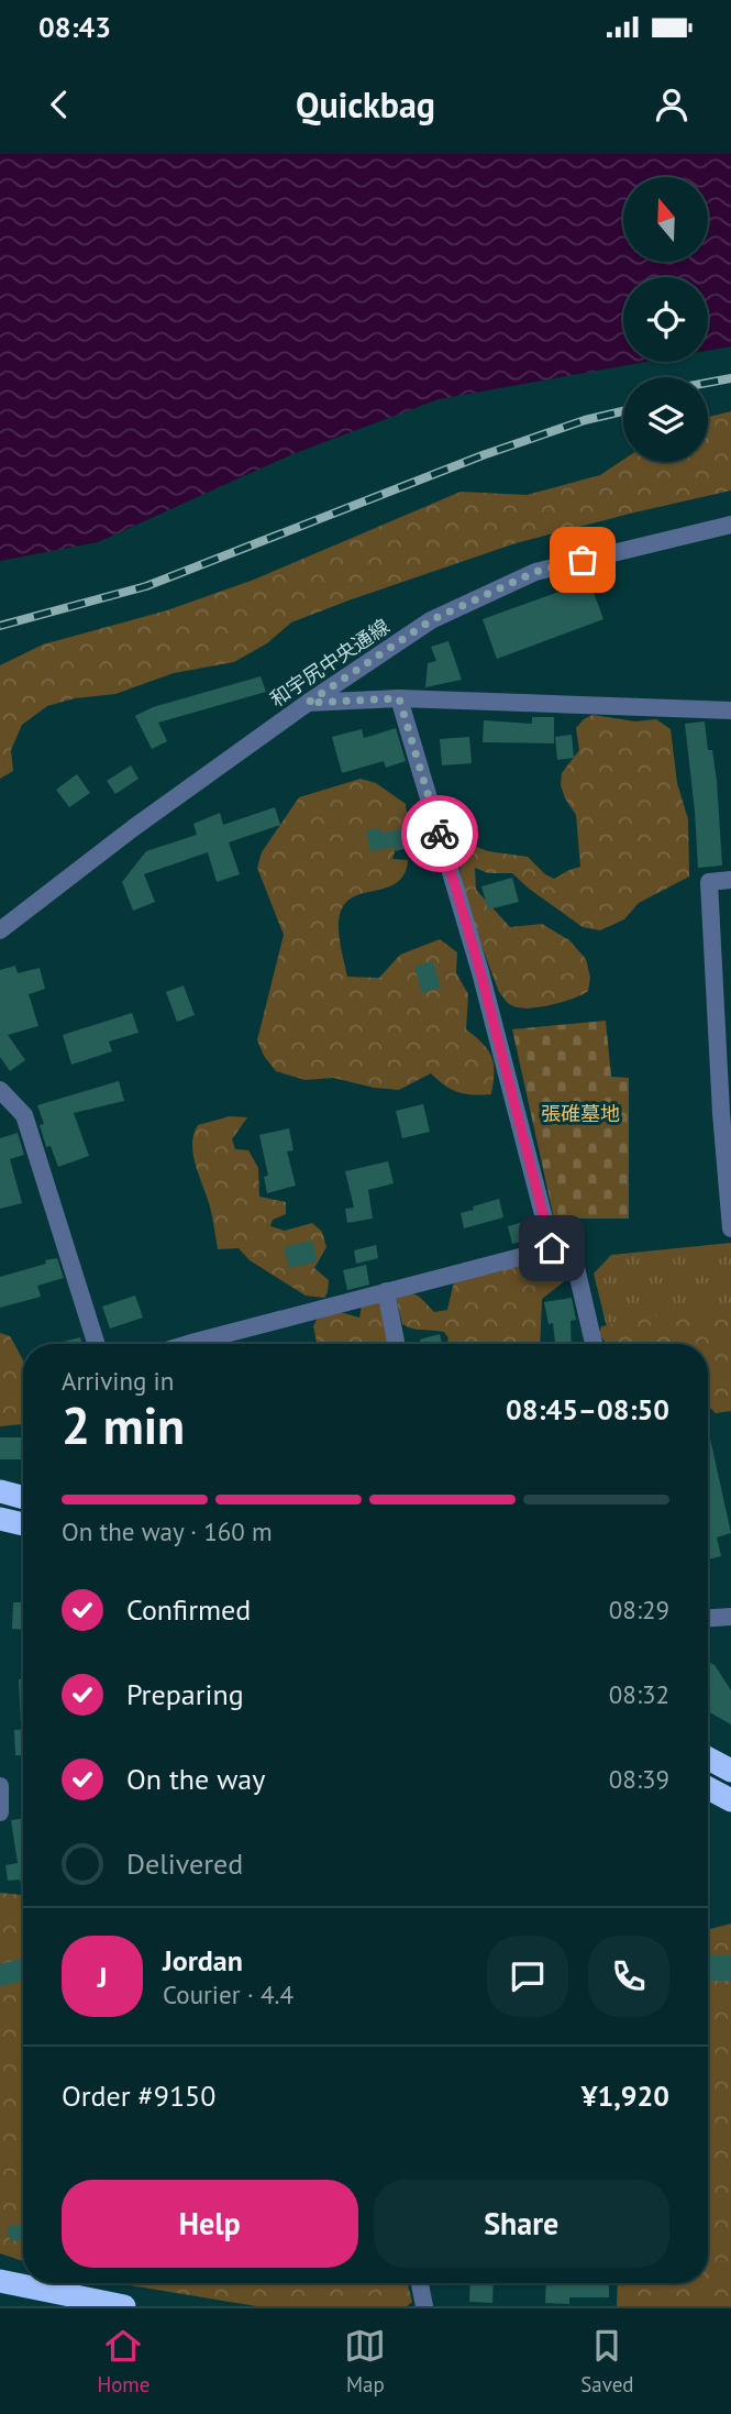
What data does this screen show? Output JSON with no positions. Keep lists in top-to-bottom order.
{
  "streets": {
    "street": ["和宇尻中央通線"]
  },
  "parks": ["張碓墓地"],
  "north": "top",
  "page": {
    "status": "08:43",
    "header": "Quickbag",
    "heading": ["2 min", "Arriving in", "08:45–08:50"],
    "panel": [
      "Jordan",
      "Courier · 4.4",
      "Order #9150",
      "¥1,920"
    ],
    "bar": "On the way · 160 m",
    "list": [
      ["Confirmed", "08:29"],
      ["Preparing", "08:32"],
      ["On the way", "08:39"],
      "Delivered"
    ],
    "round": "J",
    "buttons": ["Help", "Share"],
    "tabs": ["Home", "Map", "Saved"]
  }
}
